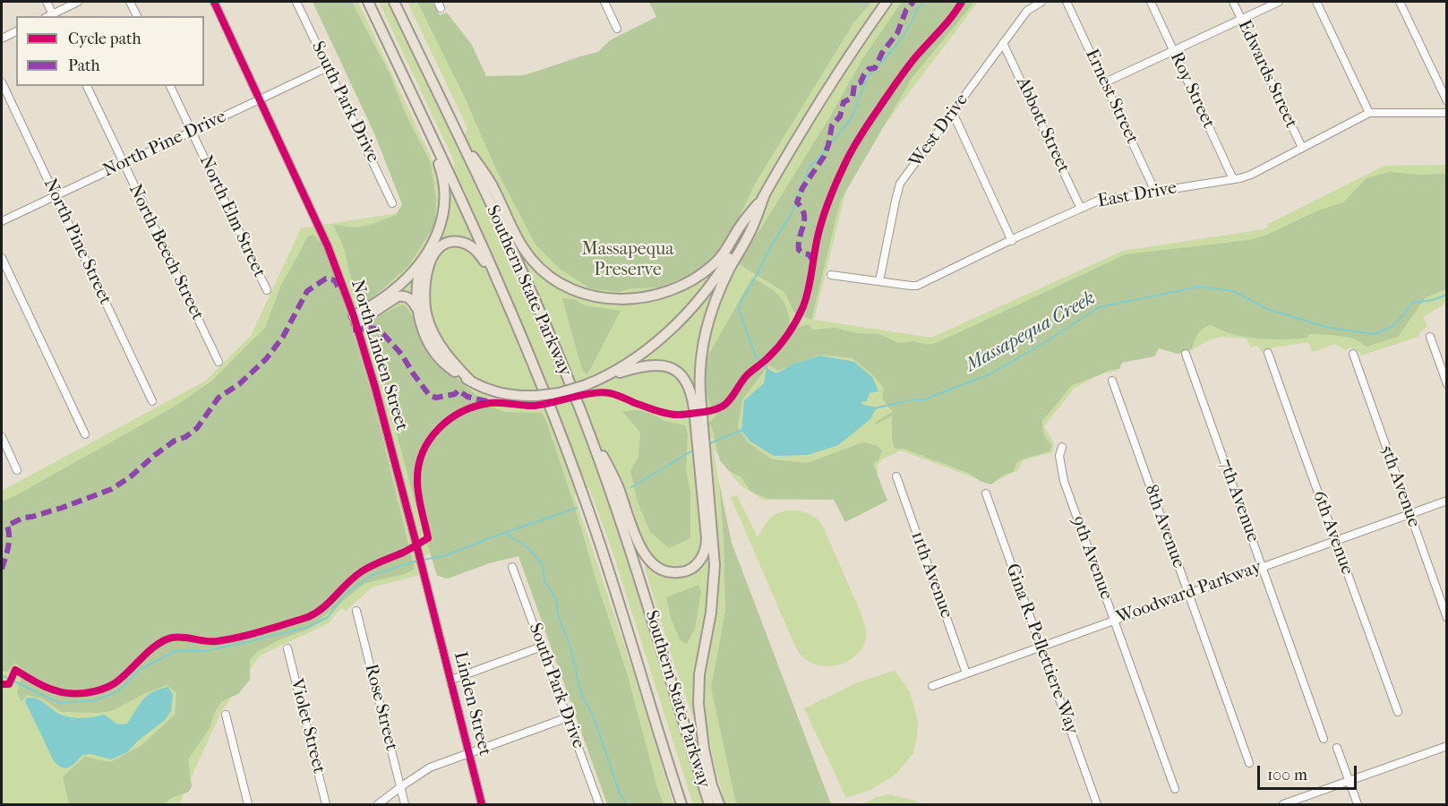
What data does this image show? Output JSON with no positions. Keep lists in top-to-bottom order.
{
  "streets": {
    "highway": ["Southern State Parkway"],
    "street": [
      "Edwards Street",
      "Roy Street",
      "Ernest Street",
      "South Park Drive",
      "Abbott Street",
      "West Drive",
      "North Pine Drive",
      "East Drive",
      "North Elm Street",
      "North Pine Street",
      "North Beech Street",
      "North Linden Street",
      "5th Avenue",
      "7th Avenue",
      "8th Avenue",
      "6th Avenue",
      "9th Avenue",
      "11th Avenue",
      "Woodward Parkway",
      "Gina R. Pellettiere Way",
      "Linden Street",
      "Rose Street",
      "Violet Street"
    ]
  },
  "crossings": [
    ["Edwards Street", "East Drive"],
    ["Roy Street", "East Drive"],
    ["Ernest Street", "East Drive"],
    ["South Park Drive", "North Pine Drive"],
    ["Abbott Street", "West Drive"],
    ["Abbott Street", "East Drive"],
    ["West Drive", "East Drive"],
    ["North Pine Drive", "North Elm Street"],
    ["North Pine Drive", "North Pine Street"],
    ["North Pine Drive", "North Beech Street"],
    ["North Pine Drive", "North Linden Street"],
    ["North Linden Street", "Linden Street"],
    ["5th Avenue", "Woodward Parkway"],
    ["7th Avenue", "Woodward Parkway"],
    ["8th Avenue", "Woodward Parkway"],
    ["6th Avenue", "Woodward Parkway"],
    ["9th Avenue", "Woodward Parkway"],
    ["11th Avenue", "Woodward Parkway"],
    ["Woodward Parkway", "Gina R. Pellettiere Way"]
  ],
  "water": ["Massapequa Creek"],
  "parks": ["Massapequa Preserve"],
  "legend": ["Cycle path", "Path"],
  "scale_bar": "100 m"
}
